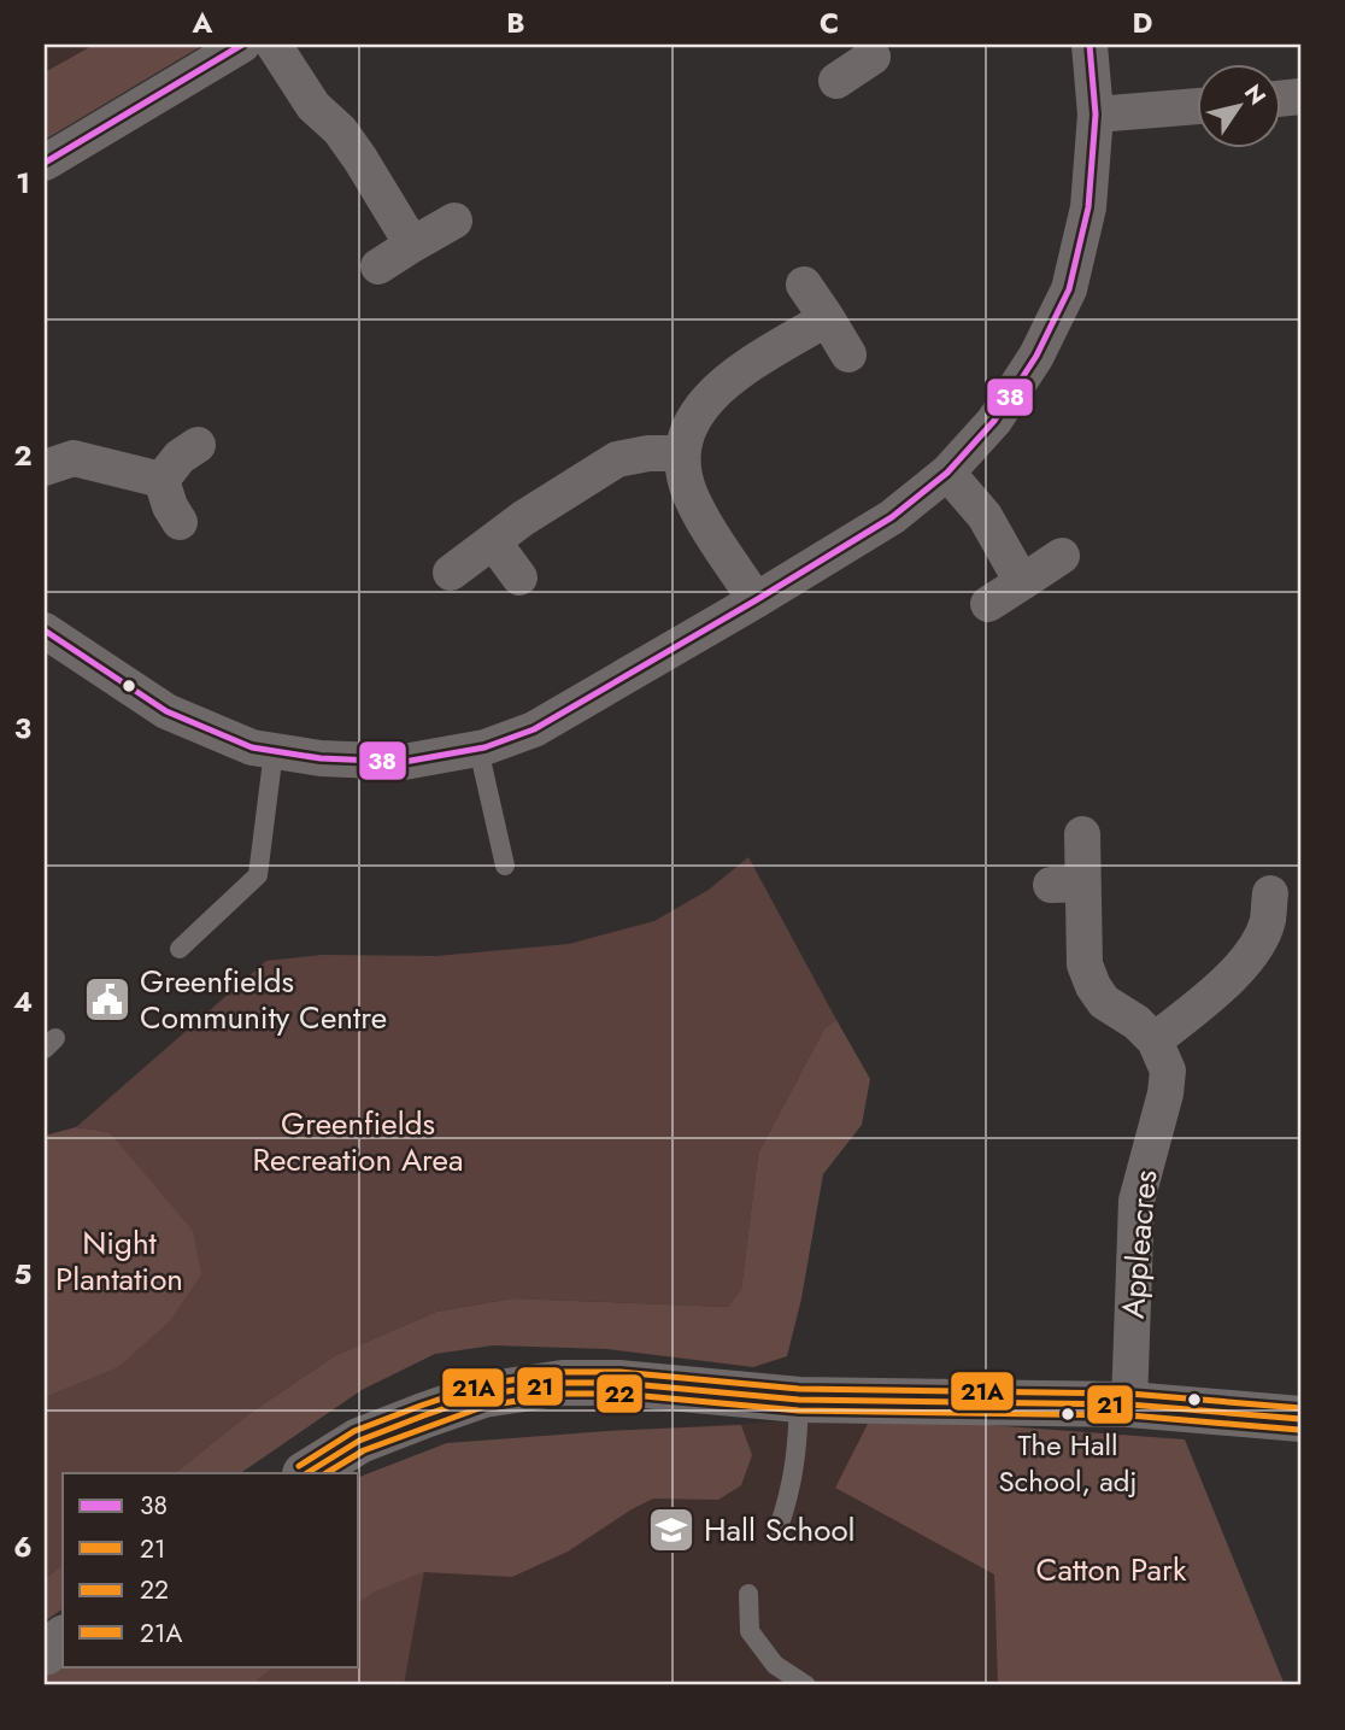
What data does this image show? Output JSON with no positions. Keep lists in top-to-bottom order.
{
  "streets": {
    "street": ["Appleacres"]
  },
  "parks": ["Greenfields Recreation Area", "Night Plantation", "Catton Park"],
  "places": {
    "public building": ["Greenfields Community Centre"],
    "other": ["The Hall School, adj"],
    "school or university": ["Hall School"]
  },
  "lines": [
    "transit line 38",
    "transit line 21A",
    "transit line 21",
    "transit line 22"
  ],
  "legend": [
    "38",
    "21",
    "22",
    "21A"
  ],
  "north": "top right",
  "grid": {
    "columns": [
      "A",
      "B",
      "C",
      "D"
    ],
    "rows": [
      "1",
      "2",
      "3",
      "4",
      "5",
      "6"
    ]
  }
}
